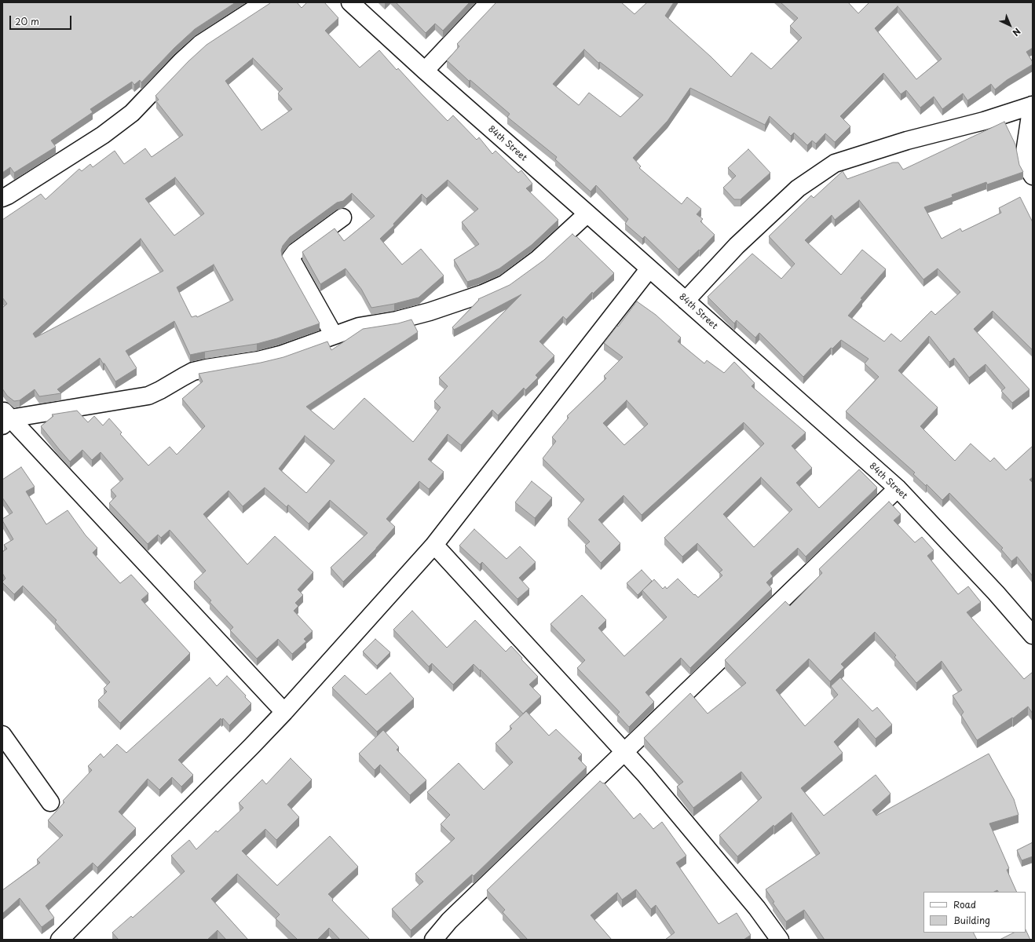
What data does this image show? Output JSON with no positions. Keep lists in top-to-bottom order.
{
  "streets": {
    "street": ["84th Street"]
  },
  "legend": ["Road", "Building"],
  "scale_bar": "20 m",
  "north": "bottom right"
}
